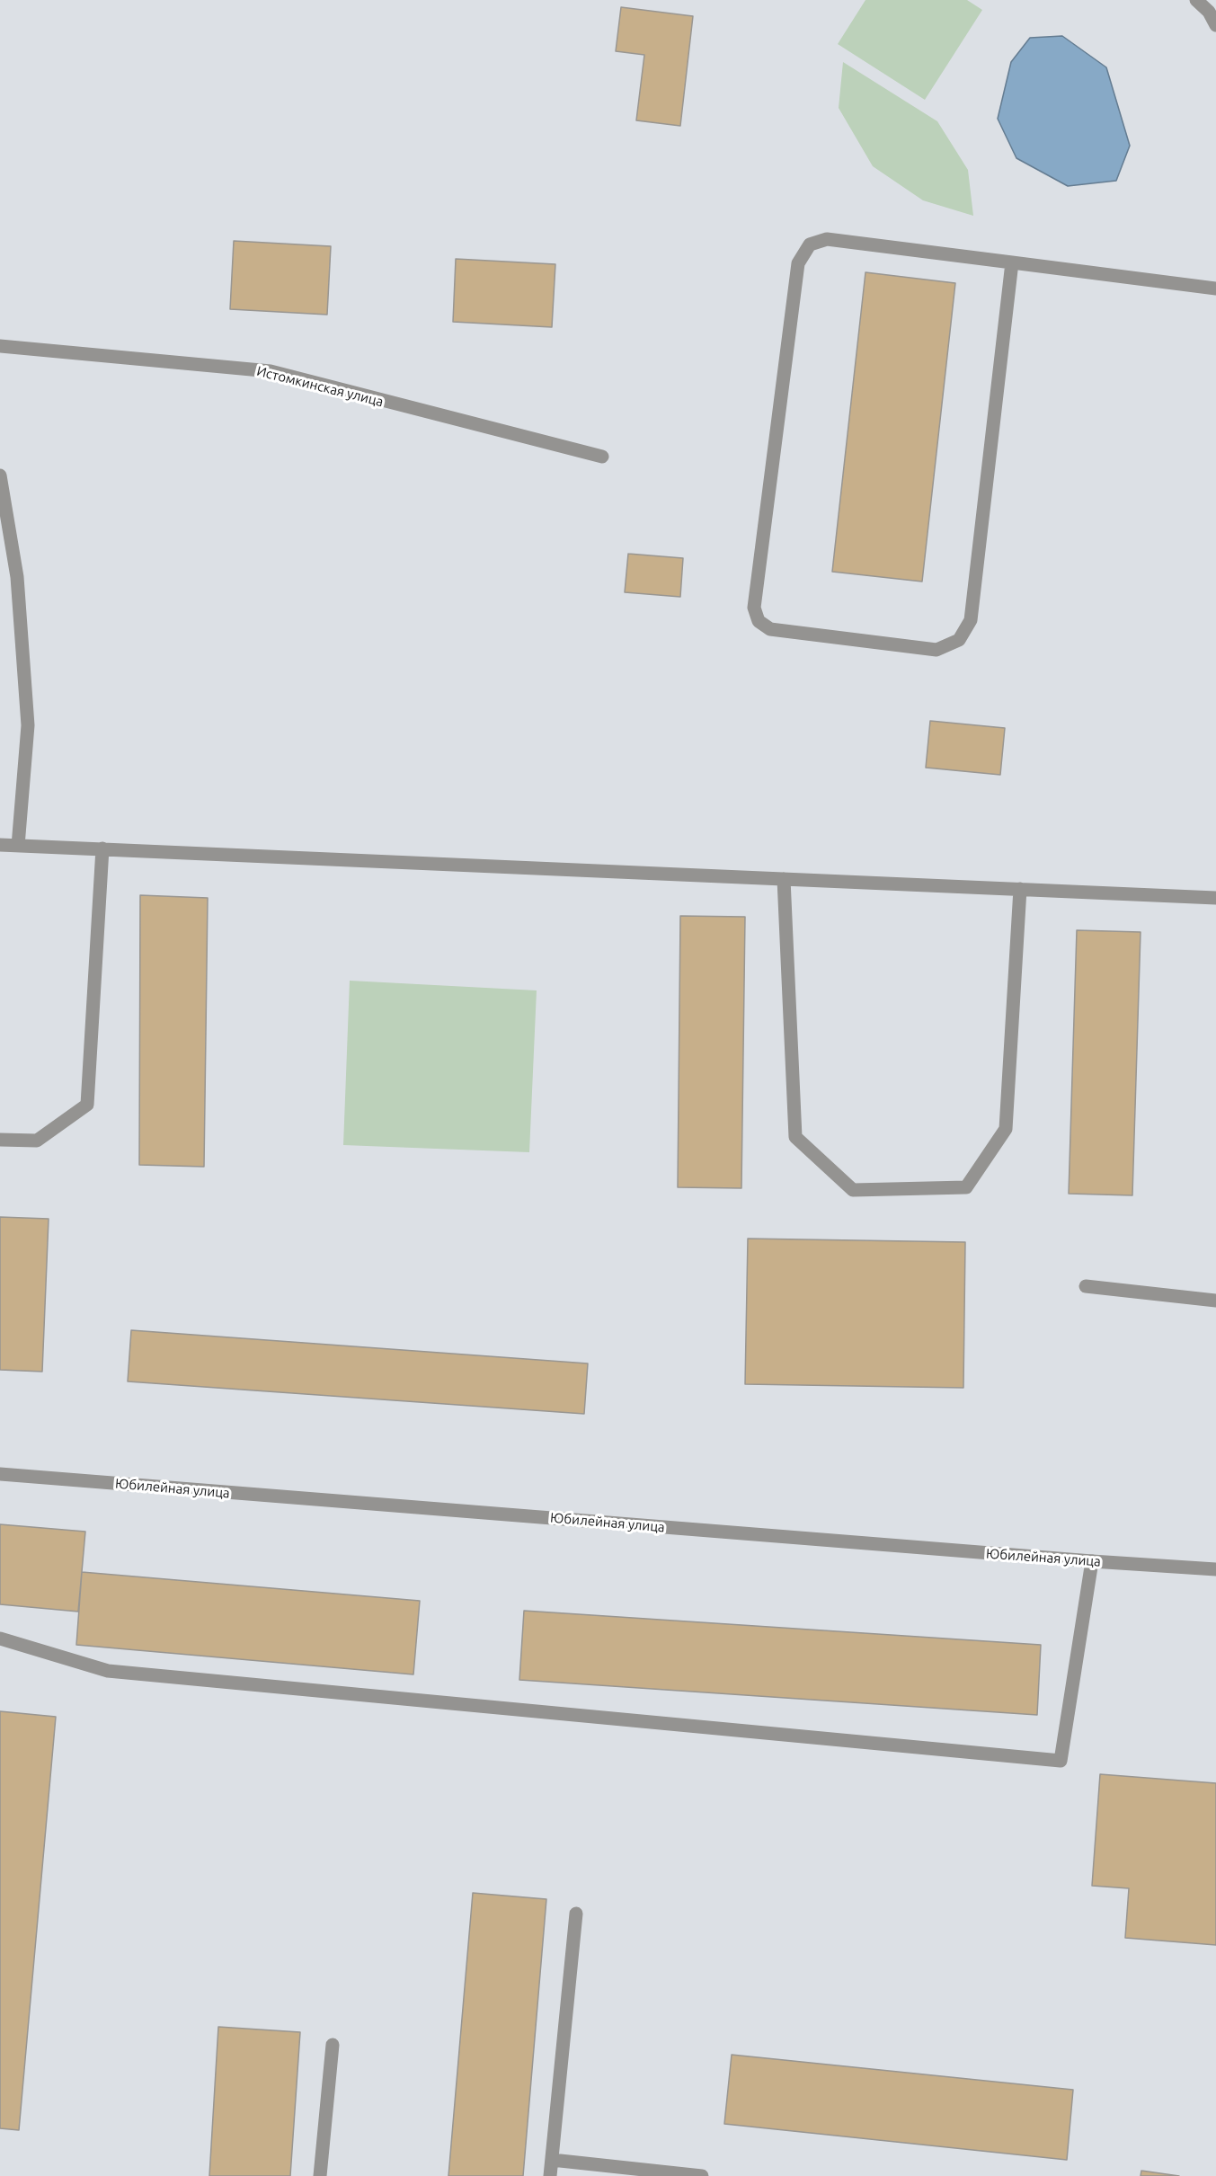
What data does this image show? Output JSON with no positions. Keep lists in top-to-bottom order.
{
  "streets": {
    "street": ["Истомкинская улица", "Юбилейная улица"]
  }
}
